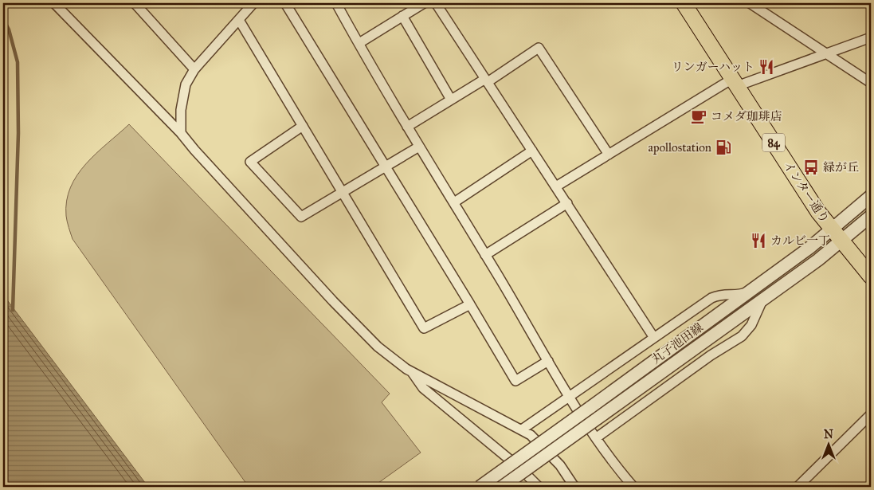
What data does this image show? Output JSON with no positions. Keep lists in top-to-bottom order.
{
  "streets": {
    "main road": ["84", "インター通り"],
    "street": ["丸子池田線"]
  },
  "crossings": [
    ["インター通り", "丸子池田線"]
  ],
  "places": {
    "restaurant": ["リンガーハット", "カルビ一丁"],
    "cafe": ["コメダ珈琲店"],
    "fuel station": ["apollostation"],
    "bus stop": ["緑が丘"]
  },
  "north": "top"
}
